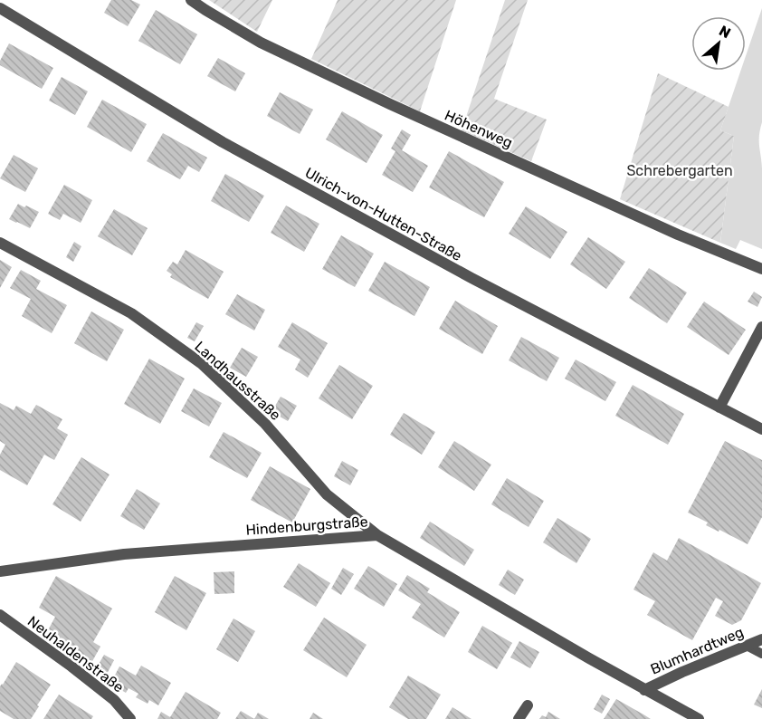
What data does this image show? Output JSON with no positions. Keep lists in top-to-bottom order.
{
  "streets": {
    "street": [
      "Höhenweg",
      "Ulrich-von-Hutten-Straße",
      "Landhausstraße",
      "Hindenburgstraße",
      "Blumhardtweg",
      "Neuhaldenstraße"
    ]
  },
  "crossings": [
    ["Landhausstraße", "Hindenburgstraße"],
    ["Hindenburgstraße", "Blumhardtweg"]
  ],
  "parks": ["Schrebergarten"],
  "north": "top right"
}
